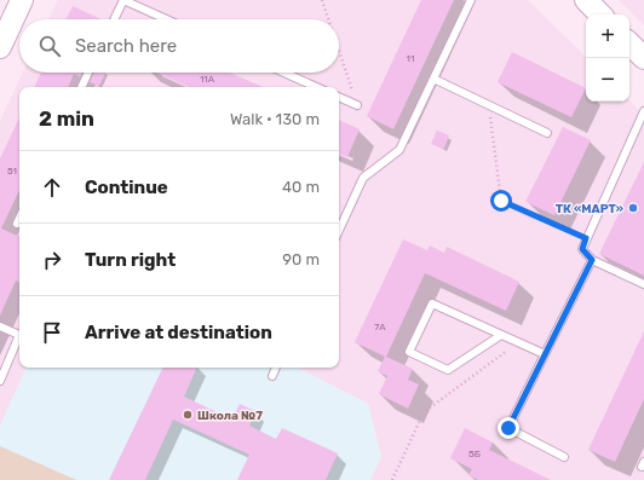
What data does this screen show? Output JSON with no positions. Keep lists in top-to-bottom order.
{
  "places": ["ТК «МАРТ»", "Школа №7"],
  "house_numbers": [
    "11",
    "11А",
    "51",
    "7А",
    "5Б"
  ],
  "page": {
    "map_buttons": ["+", "−"],
    "search": "Search here",
    "heading": ["2 min", "Walk · 130 m"],
    "list": [
      ["Continue", "40 m"],
      ["Turn right", "90 m"],
      "Arrive at destination"
    ]
  }
}
